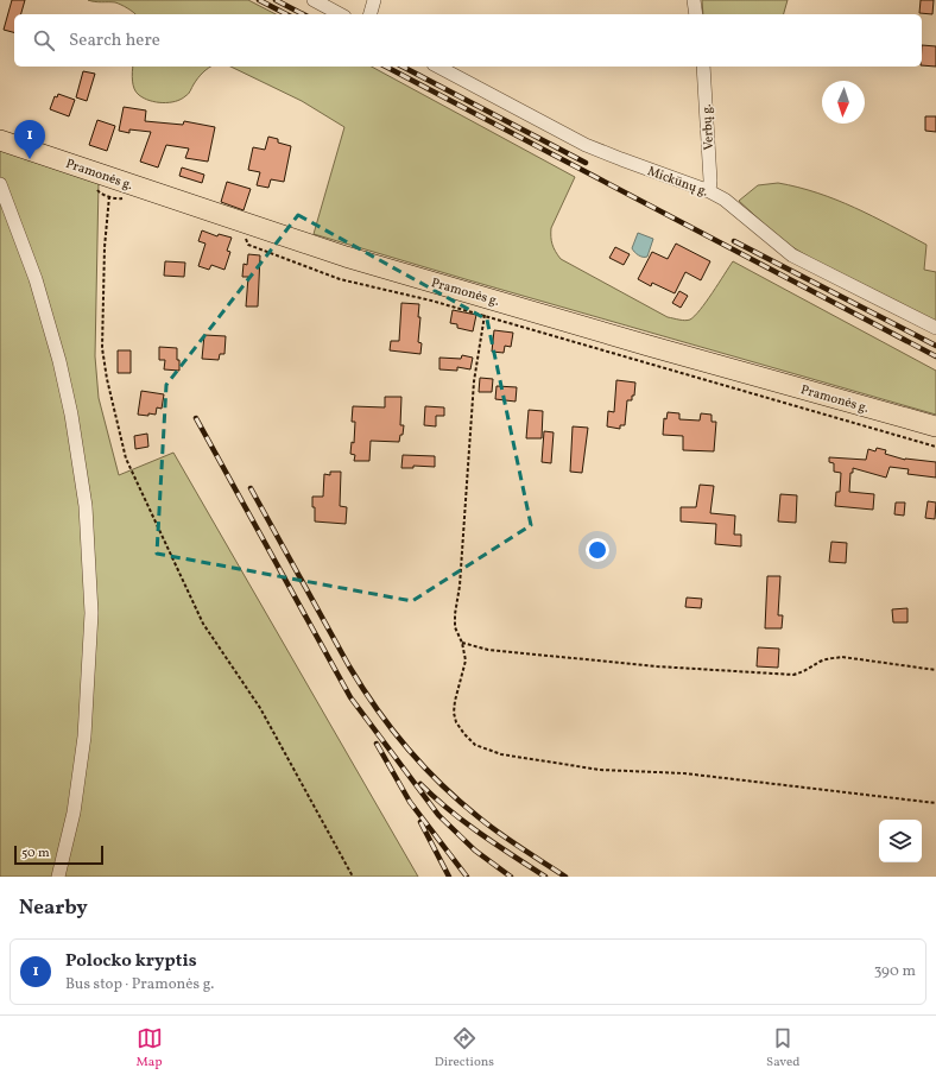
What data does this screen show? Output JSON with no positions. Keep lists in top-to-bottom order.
{
  "streets": {
    "main road": ["Pramonės g."],
    "street": ["Verbų g.", "Mickūnų g."]
  },
  "crossings": [
    ["Verbų g.", "Mickūnų g."]
  ],
  "scale_bar": "50 m",
  "north": "bottom",
  "page": {
    "search": "Search here",
    "pins": "1",
    "scale": "50 m",
    "heading": "Nearby",
    "list": [
      {
        "mark": "1",
        "name": "Polocko kryptis",
        "note": "Bus stop · Pramonės g.",
        "value": "390 m"
      }
    ],
    "nav": ["Map", "Directions", "Saved"]
  }
}
